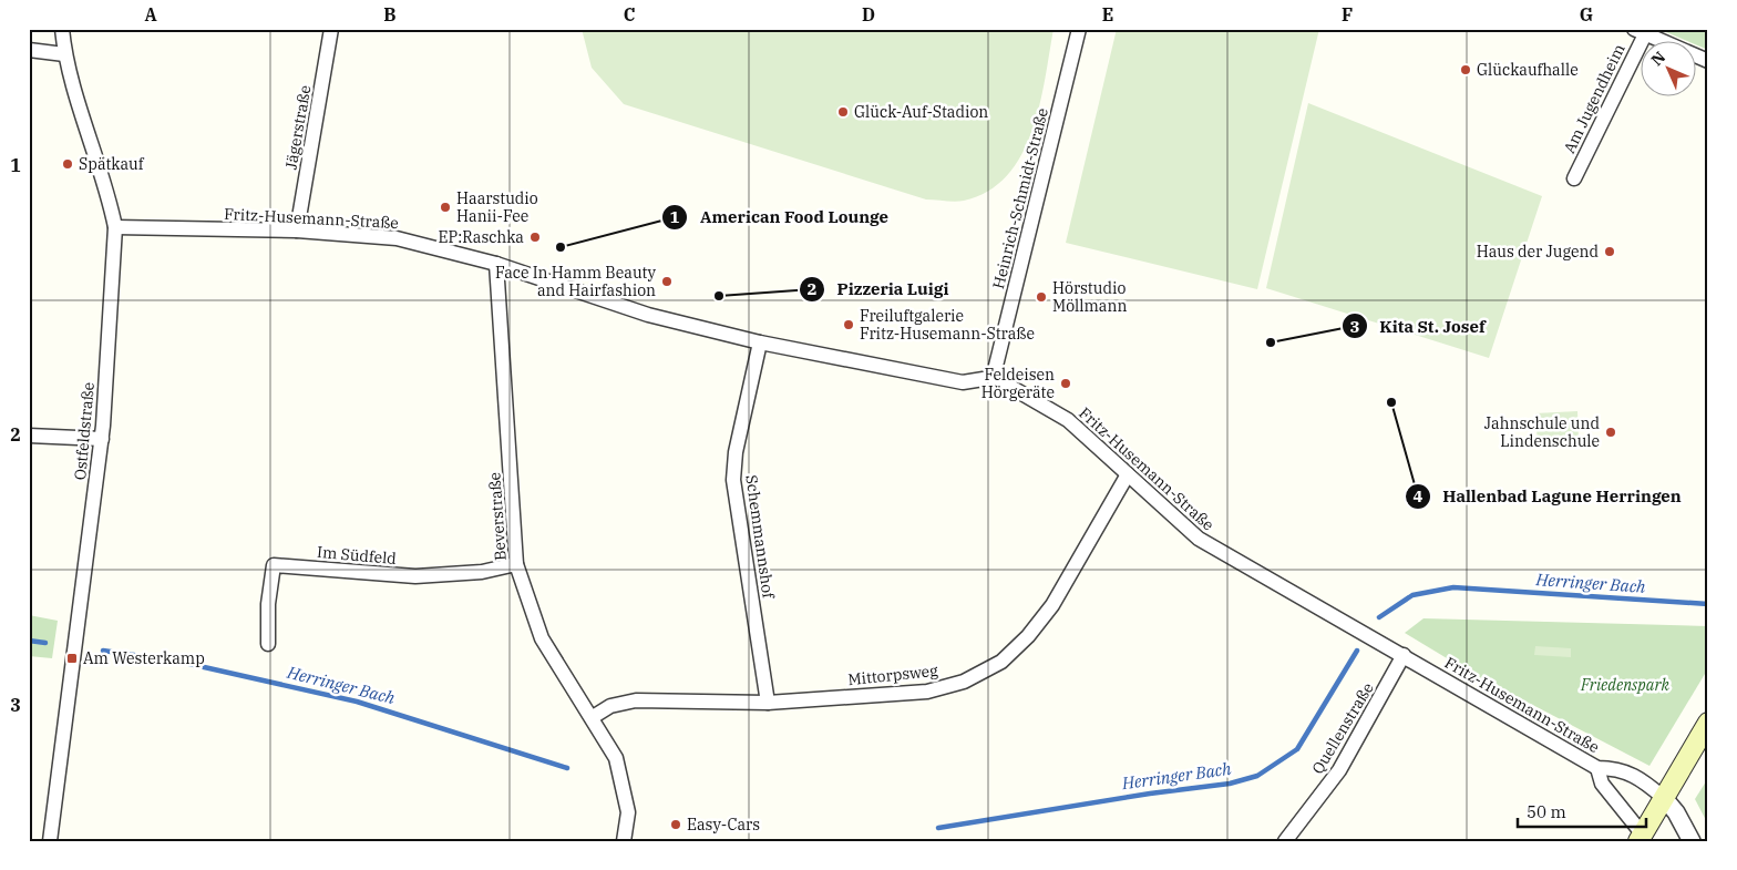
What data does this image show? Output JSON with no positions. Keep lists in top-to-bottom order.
{
  "streets": {
    "street": [
      "Am Jugendheim",
      "Jägerstraße",
      "Heinrich-Schmidt-Straße",
      "Fritz-Husemann-Straße",
      "Ostfeldstraße",
      "Beverstraße",
      "Schemmannshof",
      "Im Südfeld",
      "Mittorpsweg",
      "Quellenstraße"
    ]
  },
  "crossings": [
    ["Jägerstraße", "Fritz-Husemann-Straße"],
    ["Heinrich-Schmidt-Straße", "Fritz-Husemann-Straße"],
    ["Fritz-Husemann-Straße", "Ostfeldstraße"],
    ["Fritz-Husemann-Straße", "Beverstraße"],
    ["Fritz-Husemann-Straße", "Schemmannshof"],
    ["Fritz-Husemann-Straße", "Mittorpsweg"],
    ["Fritz-Husemann-Straße", "Quellenstraße"],
    ["Beverstraße", "Im Südfeld"],
    ["Beverstraße", "Mittorpsweg"],
    ["Schemmannshof", "Mittorpsweg"]
  ],
  "water": ["Herringer Bach"],
  "parks": ["Friedenspark"],
  "places": {
    "other": [
      "Glückaufhalle",
      "Glück-Auf-Stadion",
      "Spätkauf",
      "Haarstudio Hanii-Fee",
      "EP:Raschka",
      "American Food Lounge",
      "Haus der Jugend",
      "Face In Hamm Beauty and Hairfashion",
      "Pizzeria Luigi",
      "Hörstudio Möllmann",
      "Freiluftgalerie Fritz-Husemann-Straße",
      "Kita St. Josef",
      "Feldeisen Hörgeräte",
      "Hallenbad Lagune Herringen",
      "Jahnschule und Lindenschule",
      "Easy-Cars"
    ],
    "transit": ["Am Westerkamp"]
  },
  "scale_bar": "50 m",
  "north": "top left",
  "grid": {
    "columns": [
      "A",
      "B",
      "C",
      "D",
      "E",
      "F",
      "G"
    ],
    "rows": ["1", "2", "3"]
  }
}
